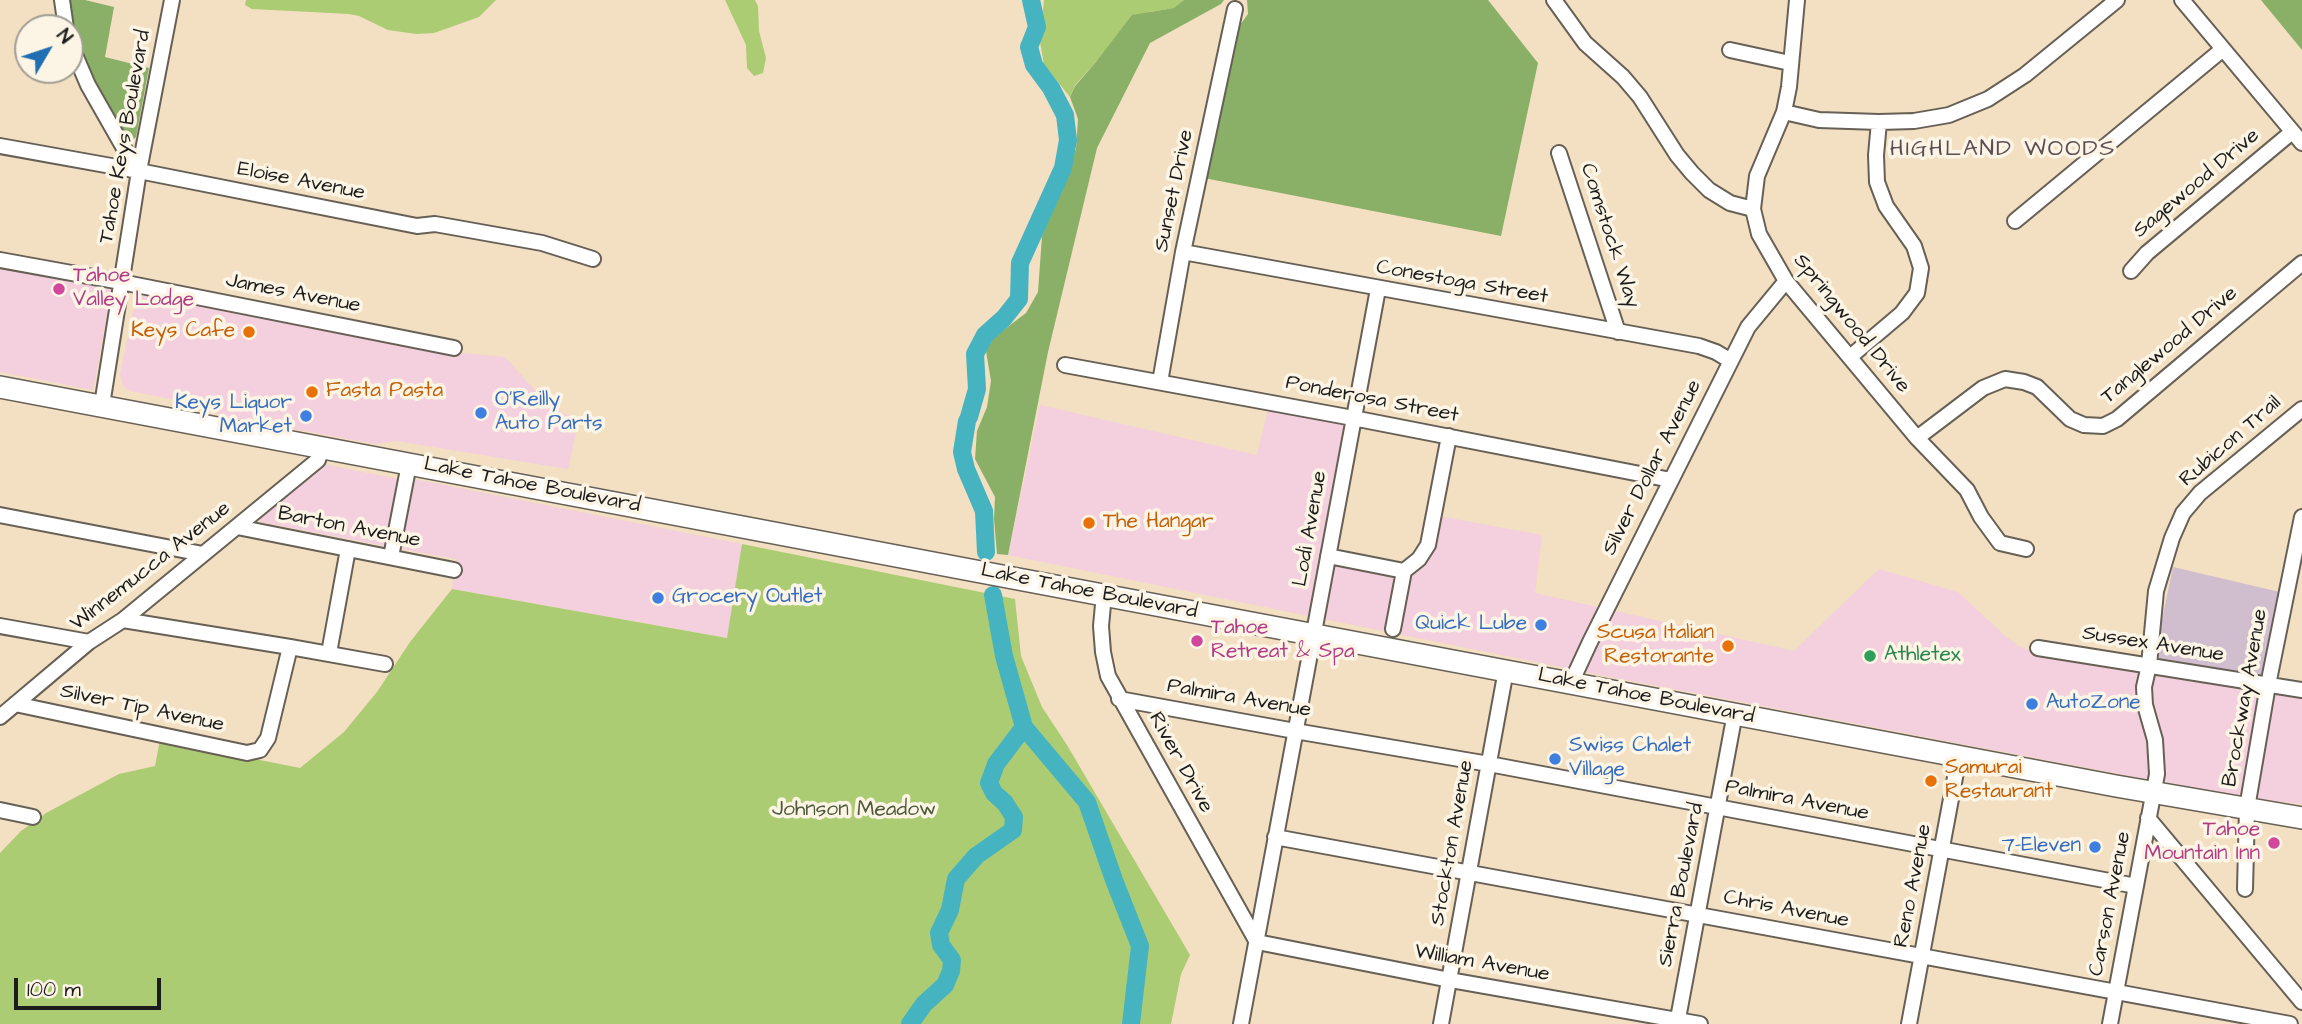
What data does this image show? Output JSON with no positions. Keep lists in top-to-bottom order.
{
  "streets": {
    "highway": ["Lake Tahoe Boulevard"],
    "street": [
      "Tahoe Keys Boulevard",
      "Eloise Avenue",
      "Sagewood Drive",
      "Sunset Drive",
      "Comstock Way",
      "Conestoga Street",
      "James Avenue",
      "Springwood Drive",
      "Tanglewood Drive",
      "Ponderosa Street",
      "Rubicon Trail",
      "Silver Dollar Avenue",
      "Barton Avenue",
      "Lodi Avenue",
      "Winnemucca Avenue",
      "Sussex Avenue",
      "Brockway Avenue",
      "Palmira Avenue",
      "Silver Tip Avenue",
      "River Drive",
      "Stockton Avenue",
      "Sierra Boulevard",
      "Reno Avenue",
      "Carson Avenue",
      "Chris Avenue",
      "William Avenue"
    ]
  },
  "crossings": [
    ["Tahoe Keys Boulevard", "Eloise Avenue"],
    ["Tahoe Keys Boulevard", "James Avenue"],
    ["Tahoe Keys Boulevard", "Lake Tahoe Boulevard"],
    ["Sunset Drive", "Conestoga Street"],
    ["Sunset Drive", "Ponderosa Street"],
    ["Comstock Way", "Conestoga Street"],
    ["Conestoga Street", "Silver Dollar Avenue"],
    ["Conestoga Street", "Lodi Avenue"],
    ["Springwood Drive", "Tanglewood Drive"],
    ["Springwood Drive", "Silver Dollar Avenue"],
    ["Ponderosa Street", "Silver Dollar Avenue"],
    ["Ponderosa Street", "Lodi Avenue"],
    ["Rubicon Trail", "Lake Tahoe Boulevard"],
    ["Rubicon Trail", "Sussex Avenue"],
    ["Rubicon Trail", "Carson Avenue"],
    ["Silver Dollar Avenue", "Lake Tahoe Boulevard"],
    ["Lake Tahoe Boulevard", "Lodi Avenue"],
    ["Lake Tahoe Boulevard", "Winnemucca Avenue"],
    ["Lake Tahoe Boulevard", "Brockway Avenue"],
    ["Lake Tahoe Boulevard", "River Drive"],
    ["Lake Tahoe Boulevard", "Stockton Avenue"],
    ["Lake Tahoe Boulevard", "Sierra Boulevard"],
    ["Lake Tahoe Boulevard", "Reno Avenue"],
    ["Lake Tahoe Boulevard", "Carson Avenue"],
    ["Barton Avenue", "Winnemucca Avenue"],
    ["Lodi Avenue", "Palmira Avenue"],
    ["Lodi Avenue", "River Drive"],
    ["Lodi Avenue", "Chris Avenue"],
    ["Lodi Avenue", "William Avenue"],
    ["Winnemucca Avenue", "Silver Tip Avenue"],
    ["Sussex Avenue", "Brockway Avenue"],
    ["Palmira Avenue", "River Drive"],
    ["Palmira Avenue", "Stockton Avenue"],
    ["Palmira Avenue", "Sierra Boulevard"],
    ["Palmira Avenue", "Reno Avenue"],
    ["Palmira Avenue", "Carson Avenue"],
    ["River Drive", "William Avenue"],
    ["Stockton Avenue", "Chris Avenue"],
    ["Stockton Avenue", "William Avenue"],
    ["Sierra Boulevard", "Chris Avenue"],
    ["Sierra Boulevard", "William Avenue"],
    ["Reno Avenue", "Chris Avenue"],
    ["Carson Avenue", "Chris Avenue"]
  ],
  "districts": ["HIGHLAND WOODS"],
  "parks": ["Johnson Meadow"],
  "places": [
    "Tahoe Valley Lodge",
    "Keys Cafe",
    "Fasta Pasta",
    "O'Reilly Auto Parts",
    "Keys Liquor Market",
    "The Hangar",
    "Grocery Outlet",
    "Quick Lube",
    "Tahoe Retreat & Spa",
    "Scusa Italian Restorante",
    "Athletex",
    "AutoZone",
    "Swiss Chalet Village",
    "Samurai Restaurant",
    "Tahoe Mountain Inn",
    "7-Eleven"
  ],
  "scale_bar": "100 m",
  "north": "top right"
}
